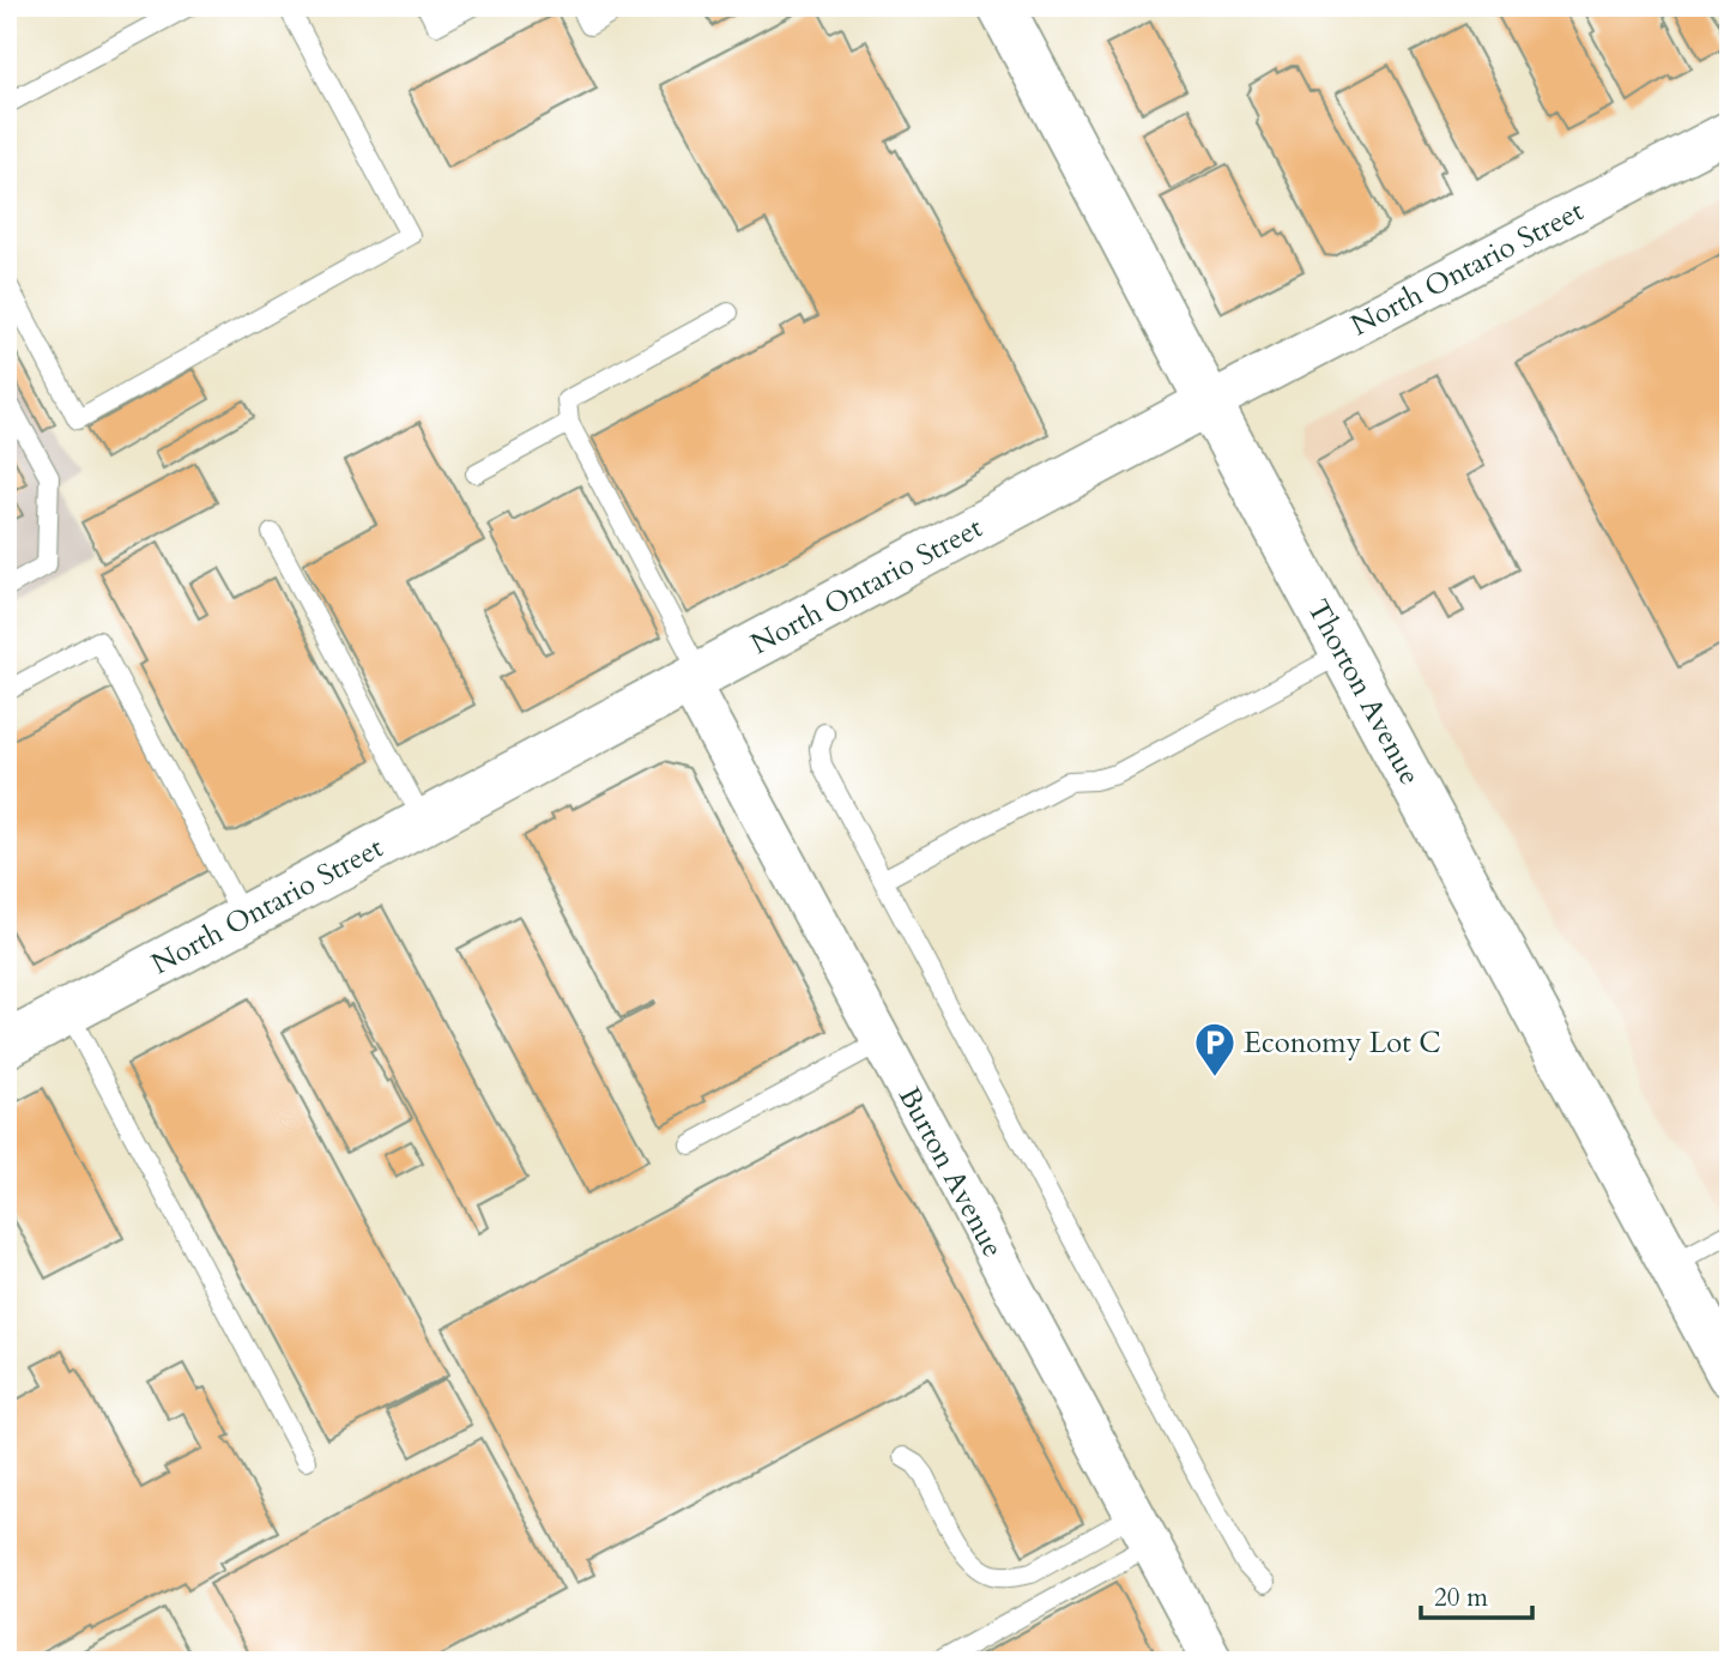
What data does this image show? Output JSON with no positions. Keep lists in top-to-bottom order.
{
  "streets": {
    "street": ["North Ontario Street", "Thorton Avenue", "Burton Avenue"]
  },
  "crossings": [
    ["North Ontario Street", "Thorton Avenue"],
    ["North Ontario Street", "Burton Avenue"]
  ],
  "places": {
    "parking": ["Economy Lot C"]
  },
  "scale_bar": "20 m"
}
